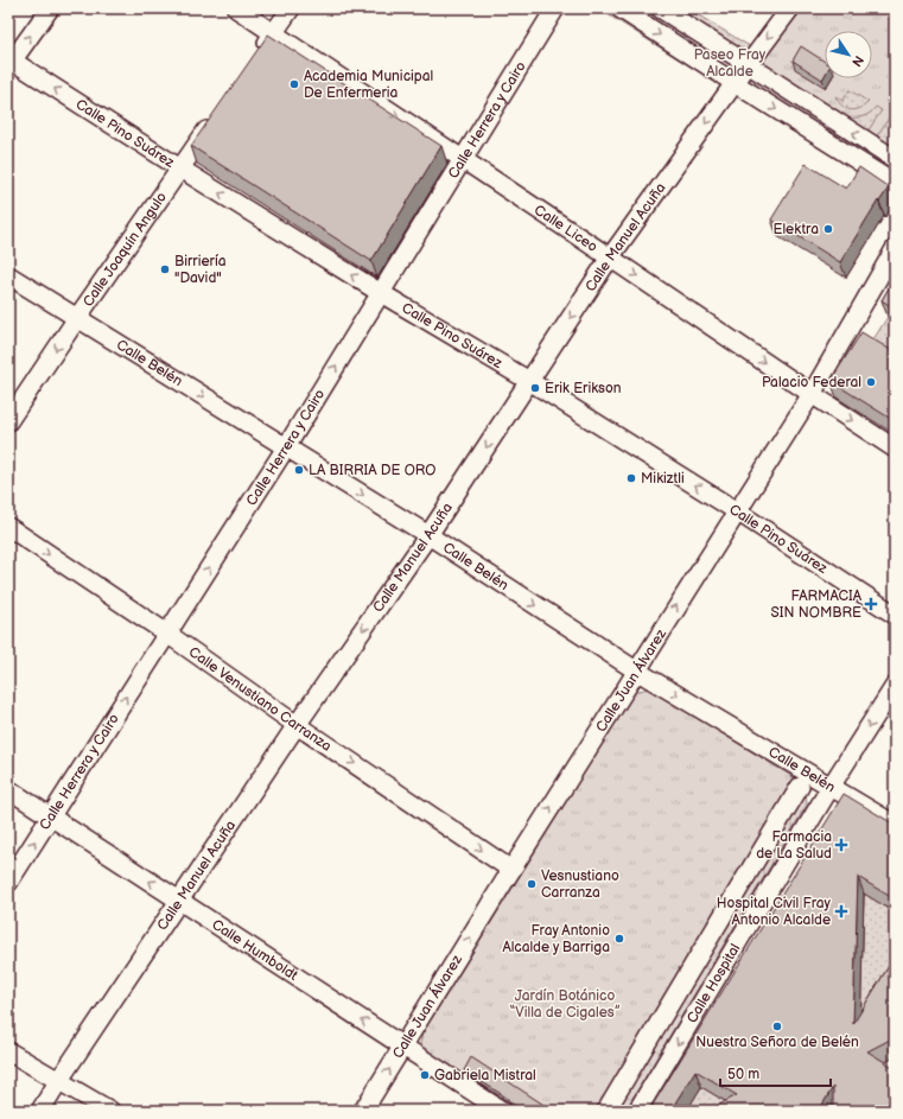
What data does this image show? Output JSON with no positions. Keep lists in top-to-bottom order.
{
  "streets": {
    "street": [
      "Calle Herrera y Cairo",
      "Calle Pino Suárez",
      "Calle Liceo",
      "Calle Manuel Acuña",
      "Calle Joaquín Angulo",
      "Calle Belén",
      "Calle Juan Álvarez",
      "Calle Venustiano Carranza",
      "Calle Humboldt",
      "Calle Hospital"
    ]
  },
  "crossings": [
    ["Calle Herrera y Cairo", "Calle Pino Suárez"],
    ["Calle Herrera y Cairo", "Calle Liceo"],
    ["Calle Herrera y Cairo", "Calle Belén"],
    ["Calle Herrera y Cairo", "Calle Venustiano Carranza"],
    ["Calle Herrera y Cairo", "Calle Humboldt"],
    ["Calle Pino Suárez", "Calle Manuel Acuña"],
    ["Calle Pino Suárez", "Calle Joaquín Angulo"],
    ["Calle Pino Suárez", "Calle Juan Álvarez"],
    ["Calle Liceo", "Calle Manuel Acuña"],
    ["Calle Liceo", "Calle Juan Álvarez"],
    ["Calle Manuel Acuña", "Calle Belén"],
    ["Calle Manuel Acuña", "Calle Venustiano Carranza"],
    ["Calle Manuel Acuña", "Calle Humboldt"],
    ["Calle Joaquín Angulo", "Calle Belén"],
    ["Calle Belén", "Calle Juan Álvarez"],
    ["Calle Belén", "Calle Hospital"],
    ["Calle Juan Álvarez", "Calle Venustiano Carranza"],
    ["Calle Juan Álvarez", "Calle Humboldt"]
  ],
  "one_way": [
    "Calle Herrera y Cairo",
    "Calle Pino Suárez",
    "Calle Liceo",
    "Calle Manuel Acuña",
    "Calle Belén",
    "Calle Juan Álvarez",
    "Calle Venustiano Carranza",
    "Calle Humboldt"
  ],
  "parks": ["Paseo Fray Alcalde", "Jardín Botánico “Villa de Cigales”"],
  "places": {
    "other": [
      "Academia Municipal De Enfermeria",
      "Elektra",
      "Birriería \"David\"",
      "Palacio Federal",
      "Erik Erikson",
      "LA BIRRIA DE ORO",
      "Mikiztli",
      "Vesnustiano Carranza",
      "Fray Antonio Alcalde y Barriga",
      "Nuestra Señora de Belén",
      "Gabriela Mistral"
    ],
    "health": ["FARMACIA SIN NOMBRE", "Farmacia de La Salud", "Hospital Civil Fray Antonio Alcalde"]
  },
  "scale_bar": "50 m",
  "north": "bottom right"
}
